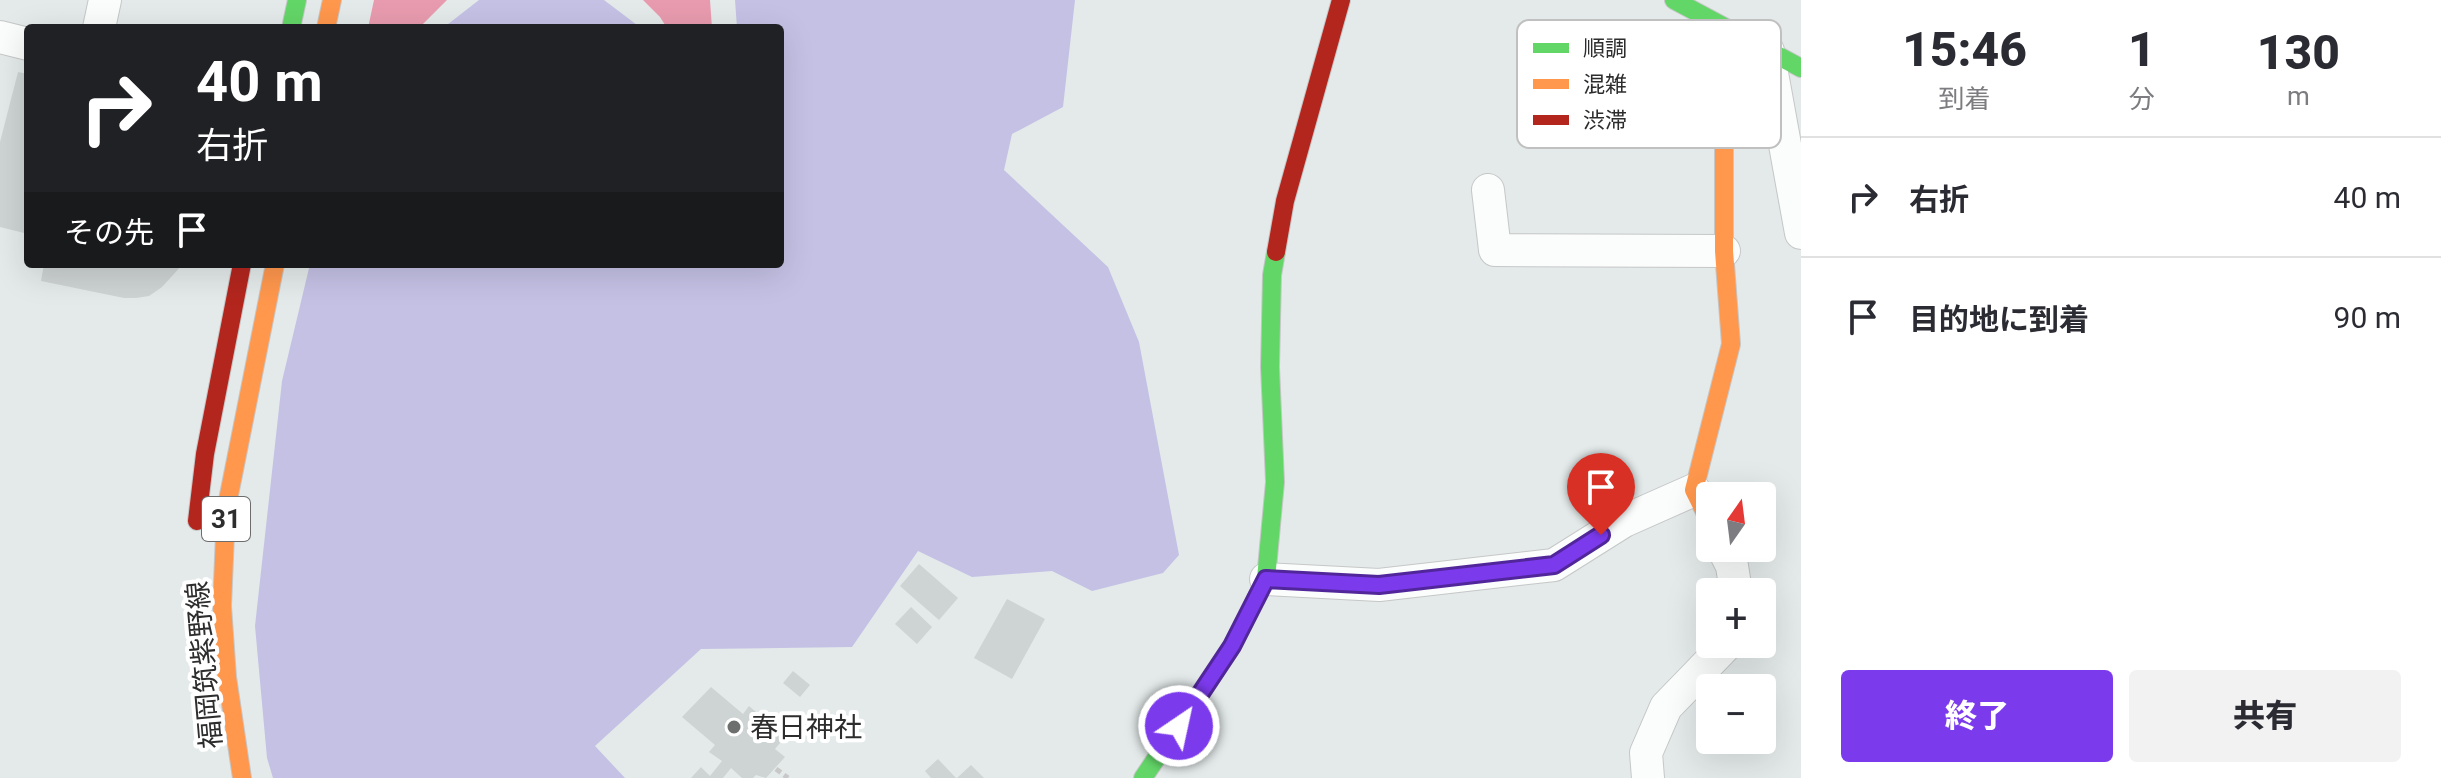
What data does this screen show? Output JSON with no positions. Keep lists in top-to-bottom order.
{
  "streets": {
    "street": ["31", "福岡筑紫野線"]
  },
  "places": ["春日神社"],
  "legend": ["順調", "混雑", "渋滞"],
  "north": "top",
  "page": {
    "eta": [
      "15:46",
      "到着",
      "1",
      "分",
      "130",
      "m"
    ],
    "turn": ["40 m", "右折"],
    "list": [
      {
        "name": "右折",
        "value": "40 m"
      },
      {
        "name": "目的地に到着",
        "value": "90 m"
      }
    ],
    "then": "その先",
    "map_buttons": ["+", "−"],
    "buttons": ["終了", "共有"]
  }
}
